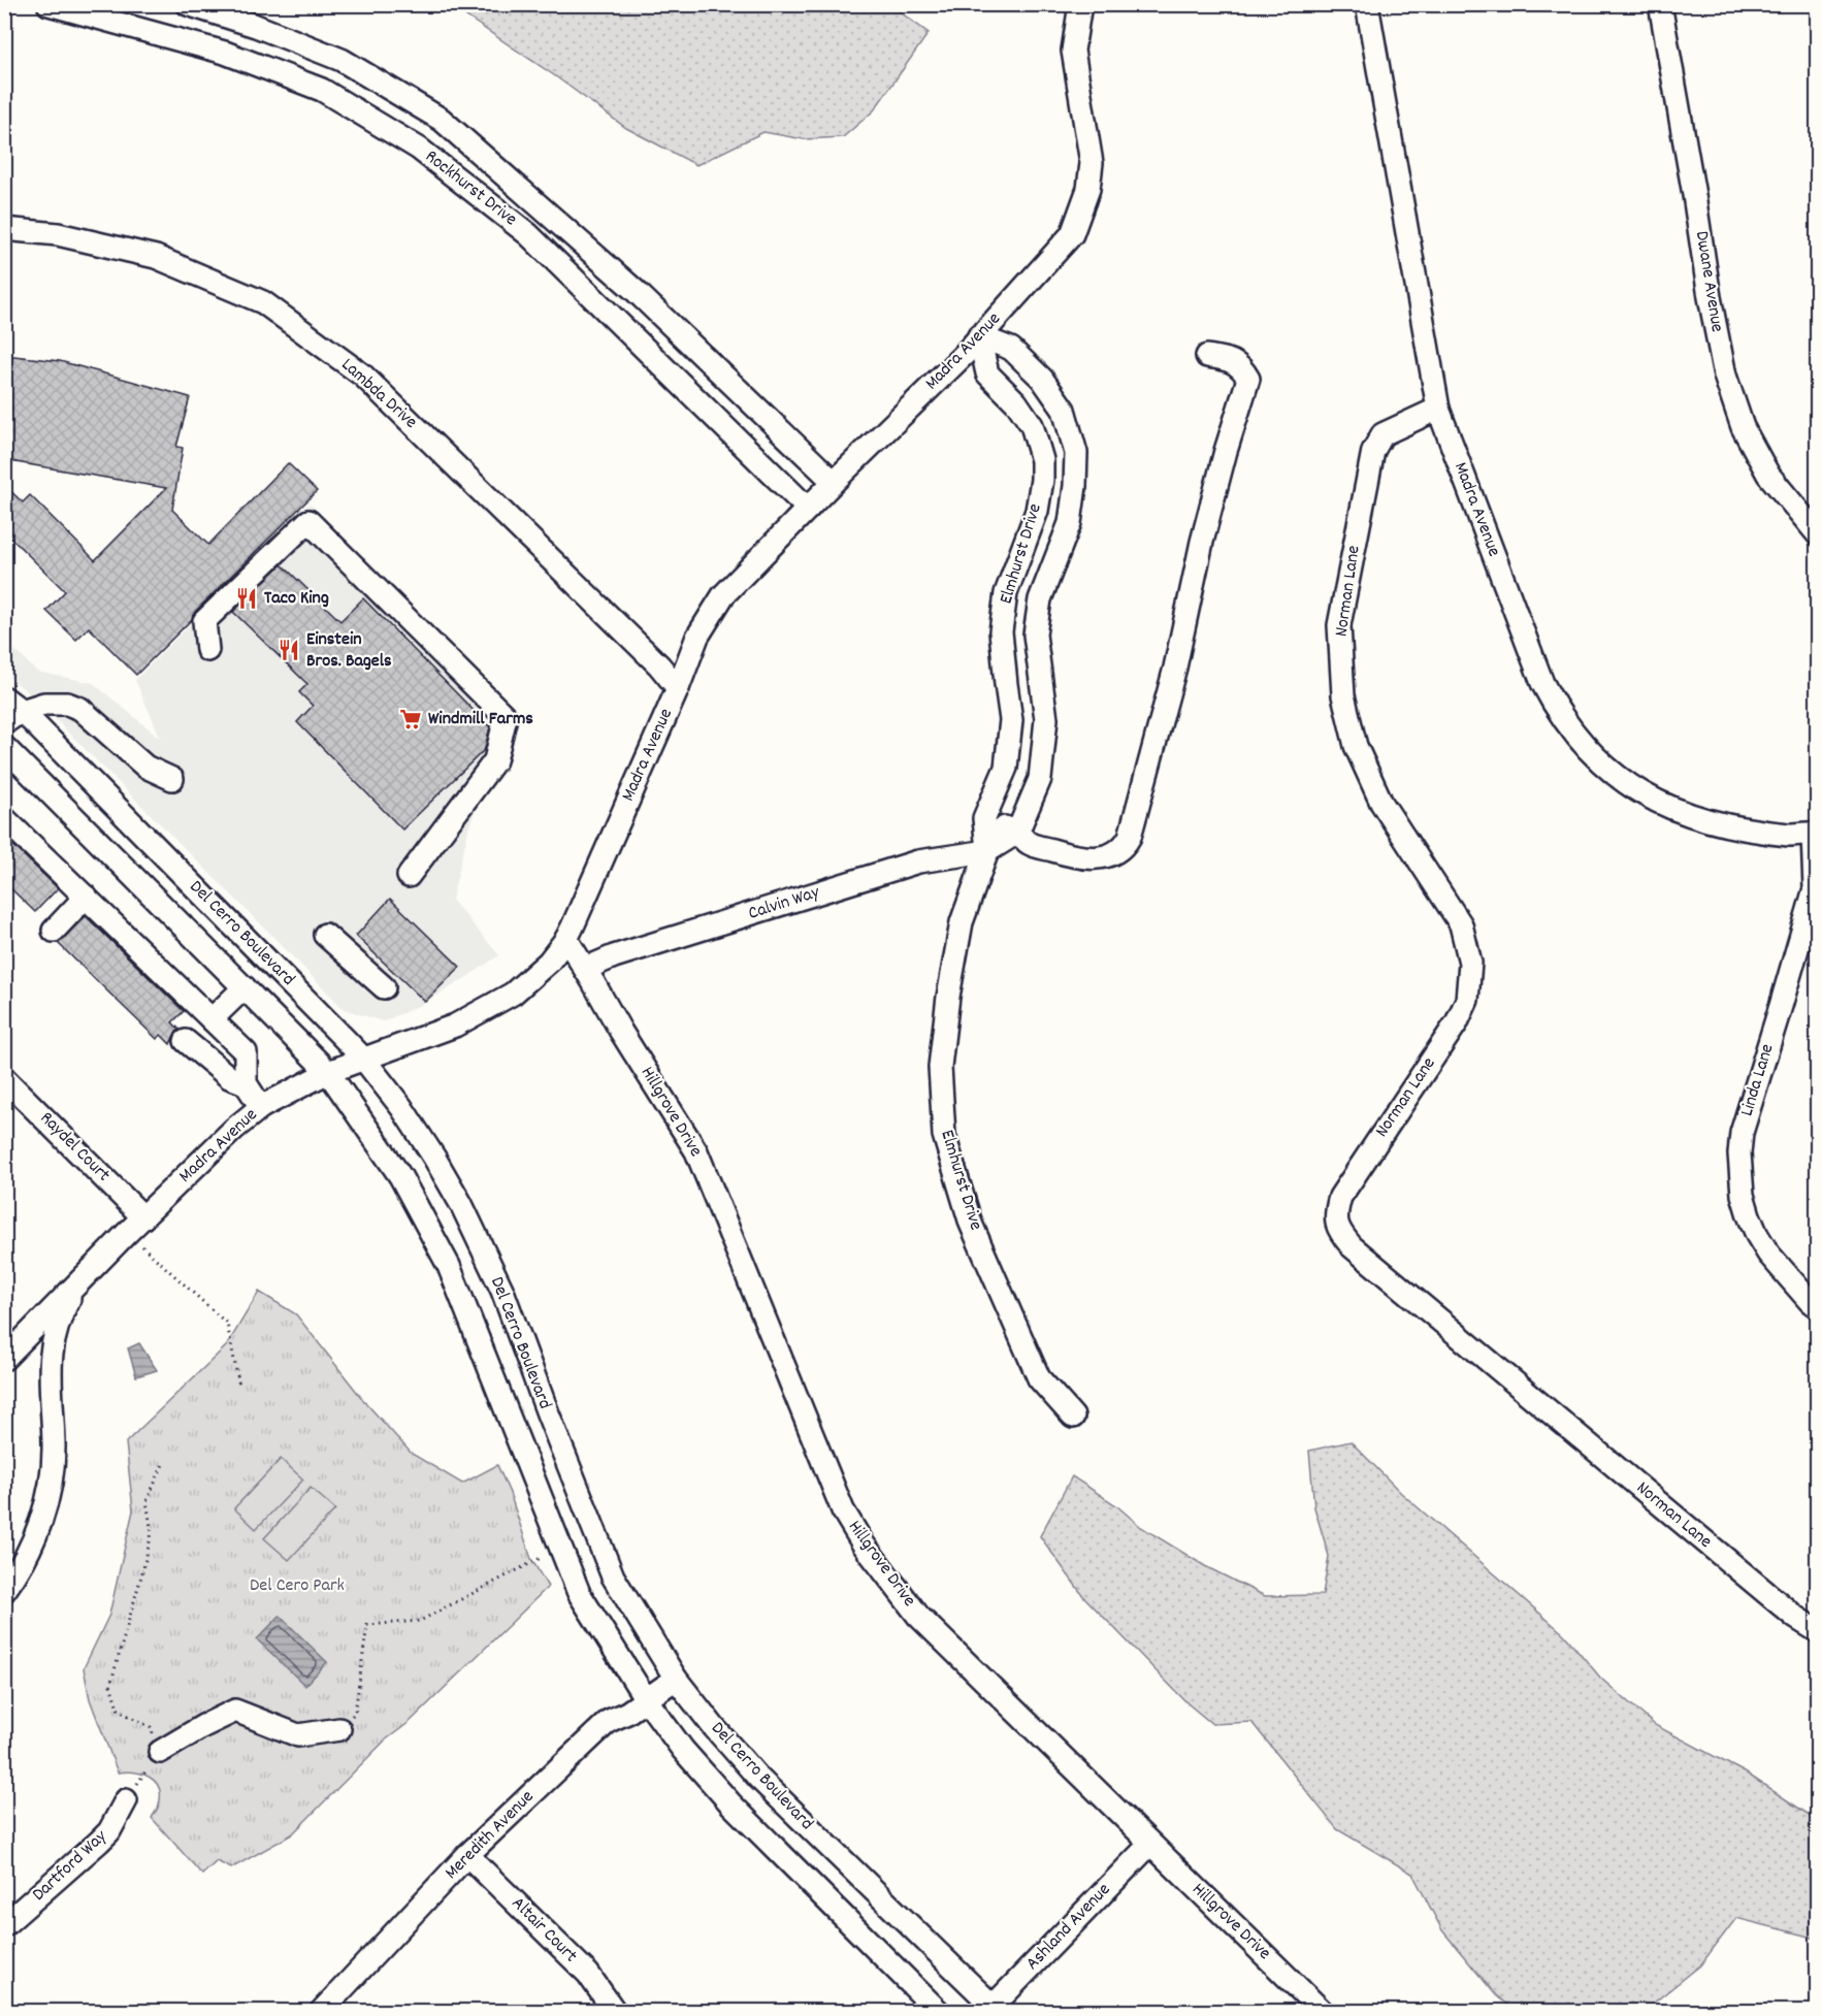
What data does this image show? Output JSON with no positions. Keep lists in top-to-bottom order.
{
  "streets": {
    "street": [
      "Rockhurst Drive",
      "Dwane Avenue",
      "Madra Avenue",
      "Lambda Drive",
      "Elmhurst Drive",
      "Norman Lane",
      "Calvin Way",
      "Del Cerro Boulevard",
      "Linda Lane",
      "Hillgrove Drive",
      "Raydel Court",
      "Meredith Avenue",
      "Dartford Way",
      "Ashland Avenue",
      "Altair Court"
    ]
  },
  "crossings": [
    ["Rockhurst Drive", "Madra Avenue"],
    ["Madra Avenue", "Lambda Drive"],
    ["Madra Avenue", "Elmhurst Drive"],
    ["Madra Avenue", "Norman Lane"],
    ["Madra Avenue", "Del Cerro Boulevard"],
    ["Madra Avenue", "Linda Lane"],
    ["Madra Avenue", "Hillgrove Drive"],
    ["Madra Avenue", "Raydel Court"],
    ["Elmhurst Drive", "Calvin Way"],
    ["Calvin Way", "Hillgrove Drive"],
    ["Del Cerro Boulevard", "Meredith Avenue"],
    ["Del Cerro Boulevard", "Ashland Avenue"],
    ["Hillgrove Drive", "Ashland Avenue"],
    ["Meredith Avenue", "Altair Court"]
  ],
  "parks": ["Del Cero Park"],
  "places": {
    "restaurant": ["Taco King", "Einstein Bros. Bagels"],
    "supermarket": ["Windmill Farms"]
  }
}
